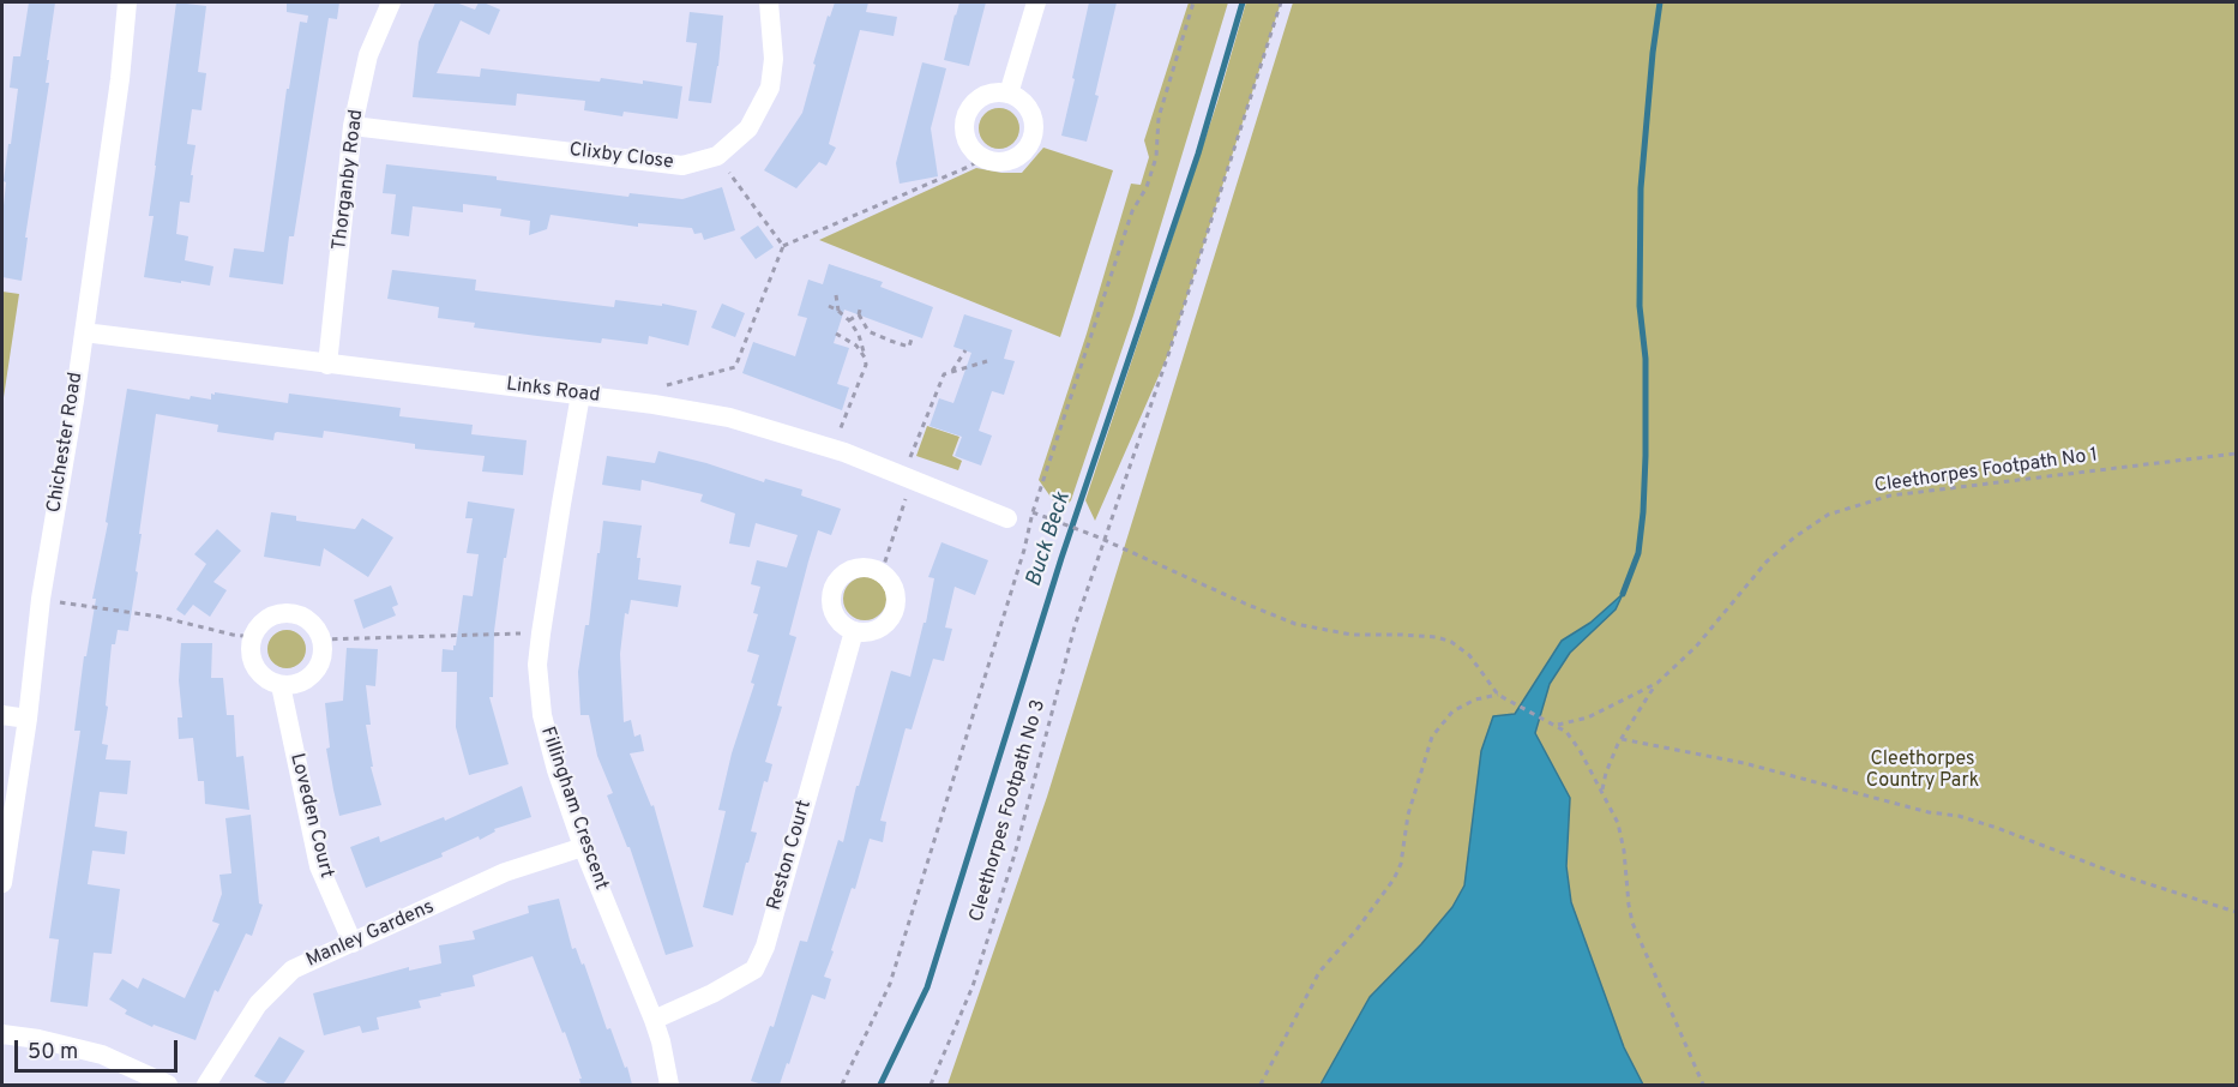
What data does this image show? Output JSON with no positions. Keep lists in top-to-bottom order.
{
  "streets": {
    "street": [
      "Clixby Close",
      "Thorganby Road",
      "Links Road",
      "Chichester Road",
      "Fillingham Crescent",
      "Loveden Court",
      "Reston Court",
      "Manley Gardens"
    ],
    "path": ["Cleethorpes Footpath No 1", "Cleethorpes Footpath No 3"]
  },
  "crossings": [
    ["Clixby Close", "Thorganby Road"],
    ["Thorganby Road", "Links Road"],
    ["Links Road", "Chichester Road"],
    ["Links Road", "Fillingham Crescent"],
    ["Fillingham Crescent", "Reston Court"],
    ["Fillingham Crescent", "Manley Gardens"],
    ["Loveden Court", "Manley Gardens"]
  ],
  "water": ["Buck Beck"],
  "parks": ["Cleethorpes Country Park"],
  "scale_bar": "50 m"
}
